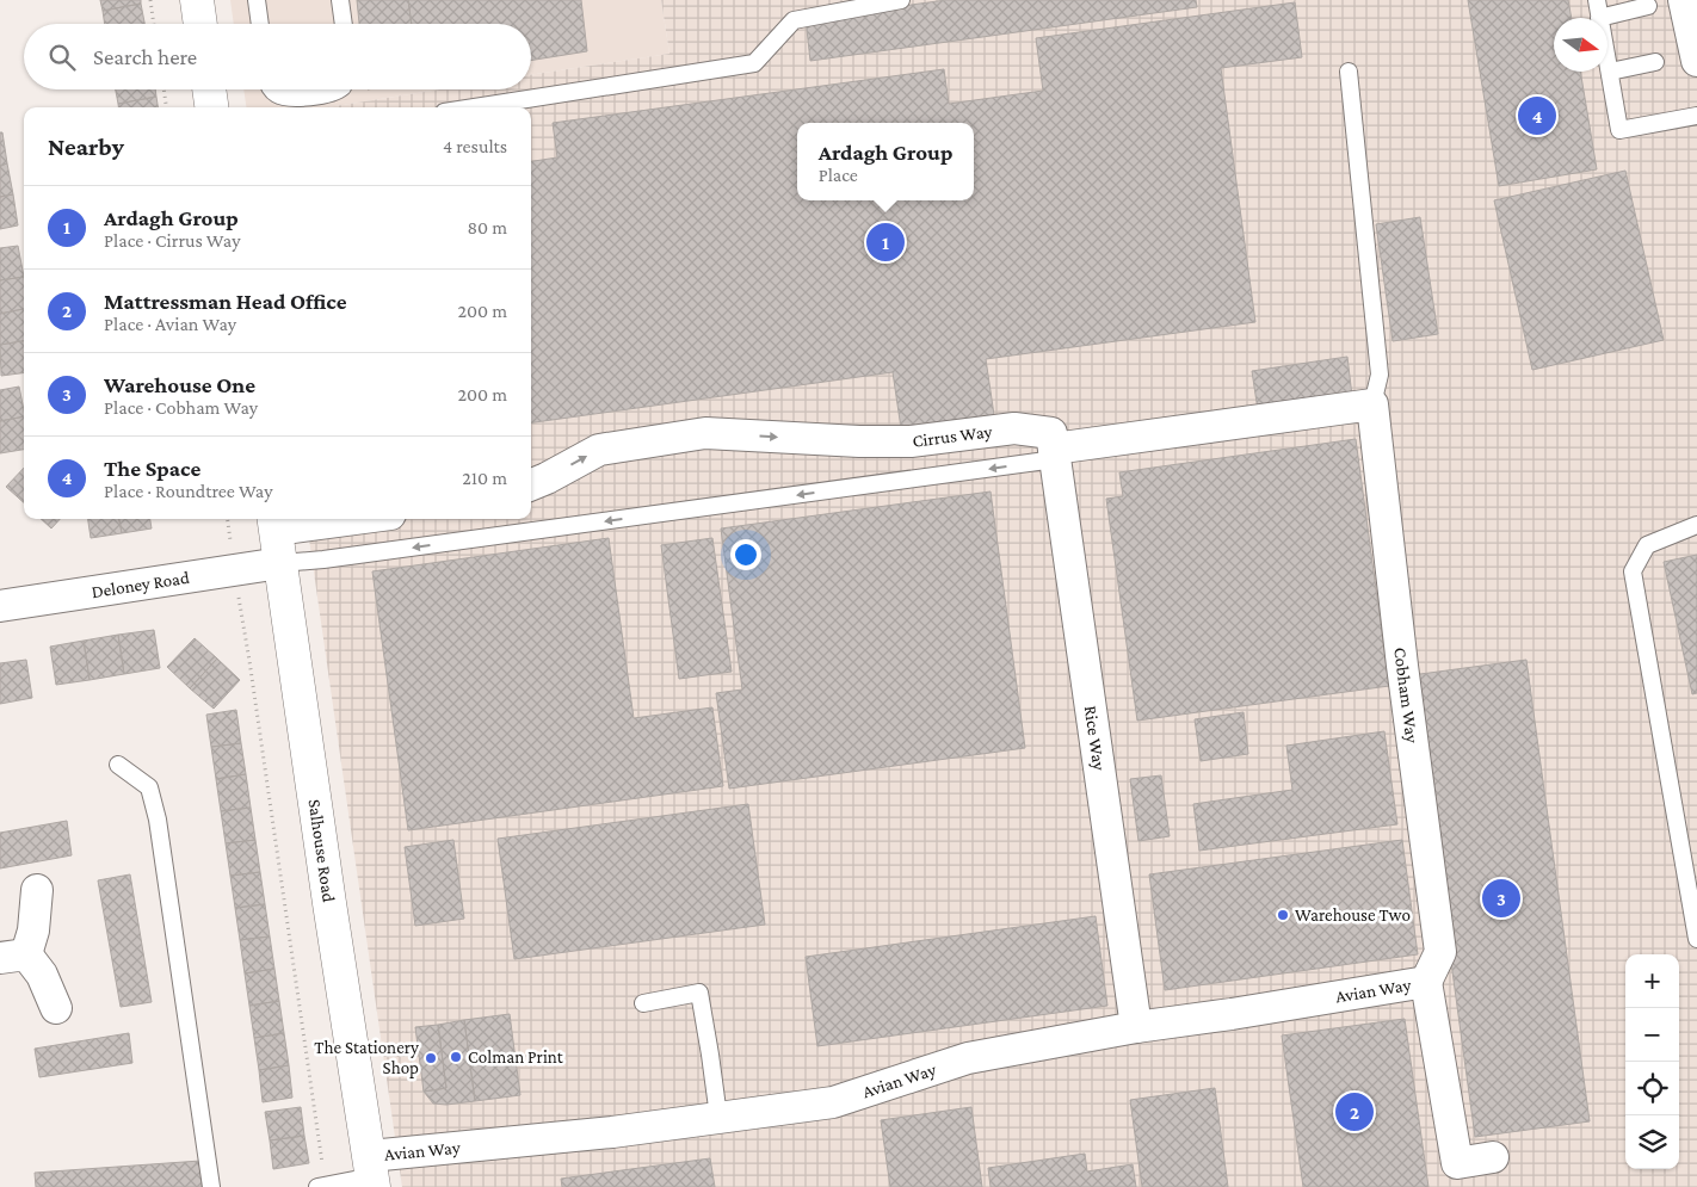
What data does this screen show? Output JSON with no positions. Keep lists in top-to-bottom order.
{
  "streets": {
    "street": [
      "Cirrus Way",
      "Deloney Road",
      "Cobham Way",
      "Rice Way",
      "Salhouse Road",
      "Avian Way"
    ]
  },
  "crossings": [
    ["Cirrus Way", "Rice Way"],
    ["Deloney Road", "Salhouse Road"],
    ["Cobham Way", "Avian Way"],
    ["Rice Way", "Avian Way"],
    ["Salhouse Road", "Avian Way"]
  ],
  "one_way": ["Cirrus Way"],
  "places": ["Warehouse Two", "Colman Print", "The Stationery Shop"],
  "north": "right",
  "page": {
    "search": "Search here",
    "pins": [
      "4",
      "1",
      "3",
      "2"
    ],
    "heading": ["Nearby", "4 results"],
    "popup": ["Ardagh Group", "Place"],
    "list": [
      {
        "mark": "1",
        "name": "Ardagh Group",
        "note": "Place · Cirrus Way",
        "value": "80 m"
      },
      {
        "mark": "2",
        "name": "Mattressman Head Office",
        "note": "Place · Avian Way",
        "value": "200 m"
      },
      {
        "mark": "3",
        "name": "Warehouse One",
        "note": "Place · Cobham Way",
        "value": "200 m"
      },
      {
        "mark": "4",
        "name": "The Space",
        "note": "Place · Roundtree Way",
        "value": "210 m"
      }
    ],
    "map_buttons": ["+", "−"]
  }
}
